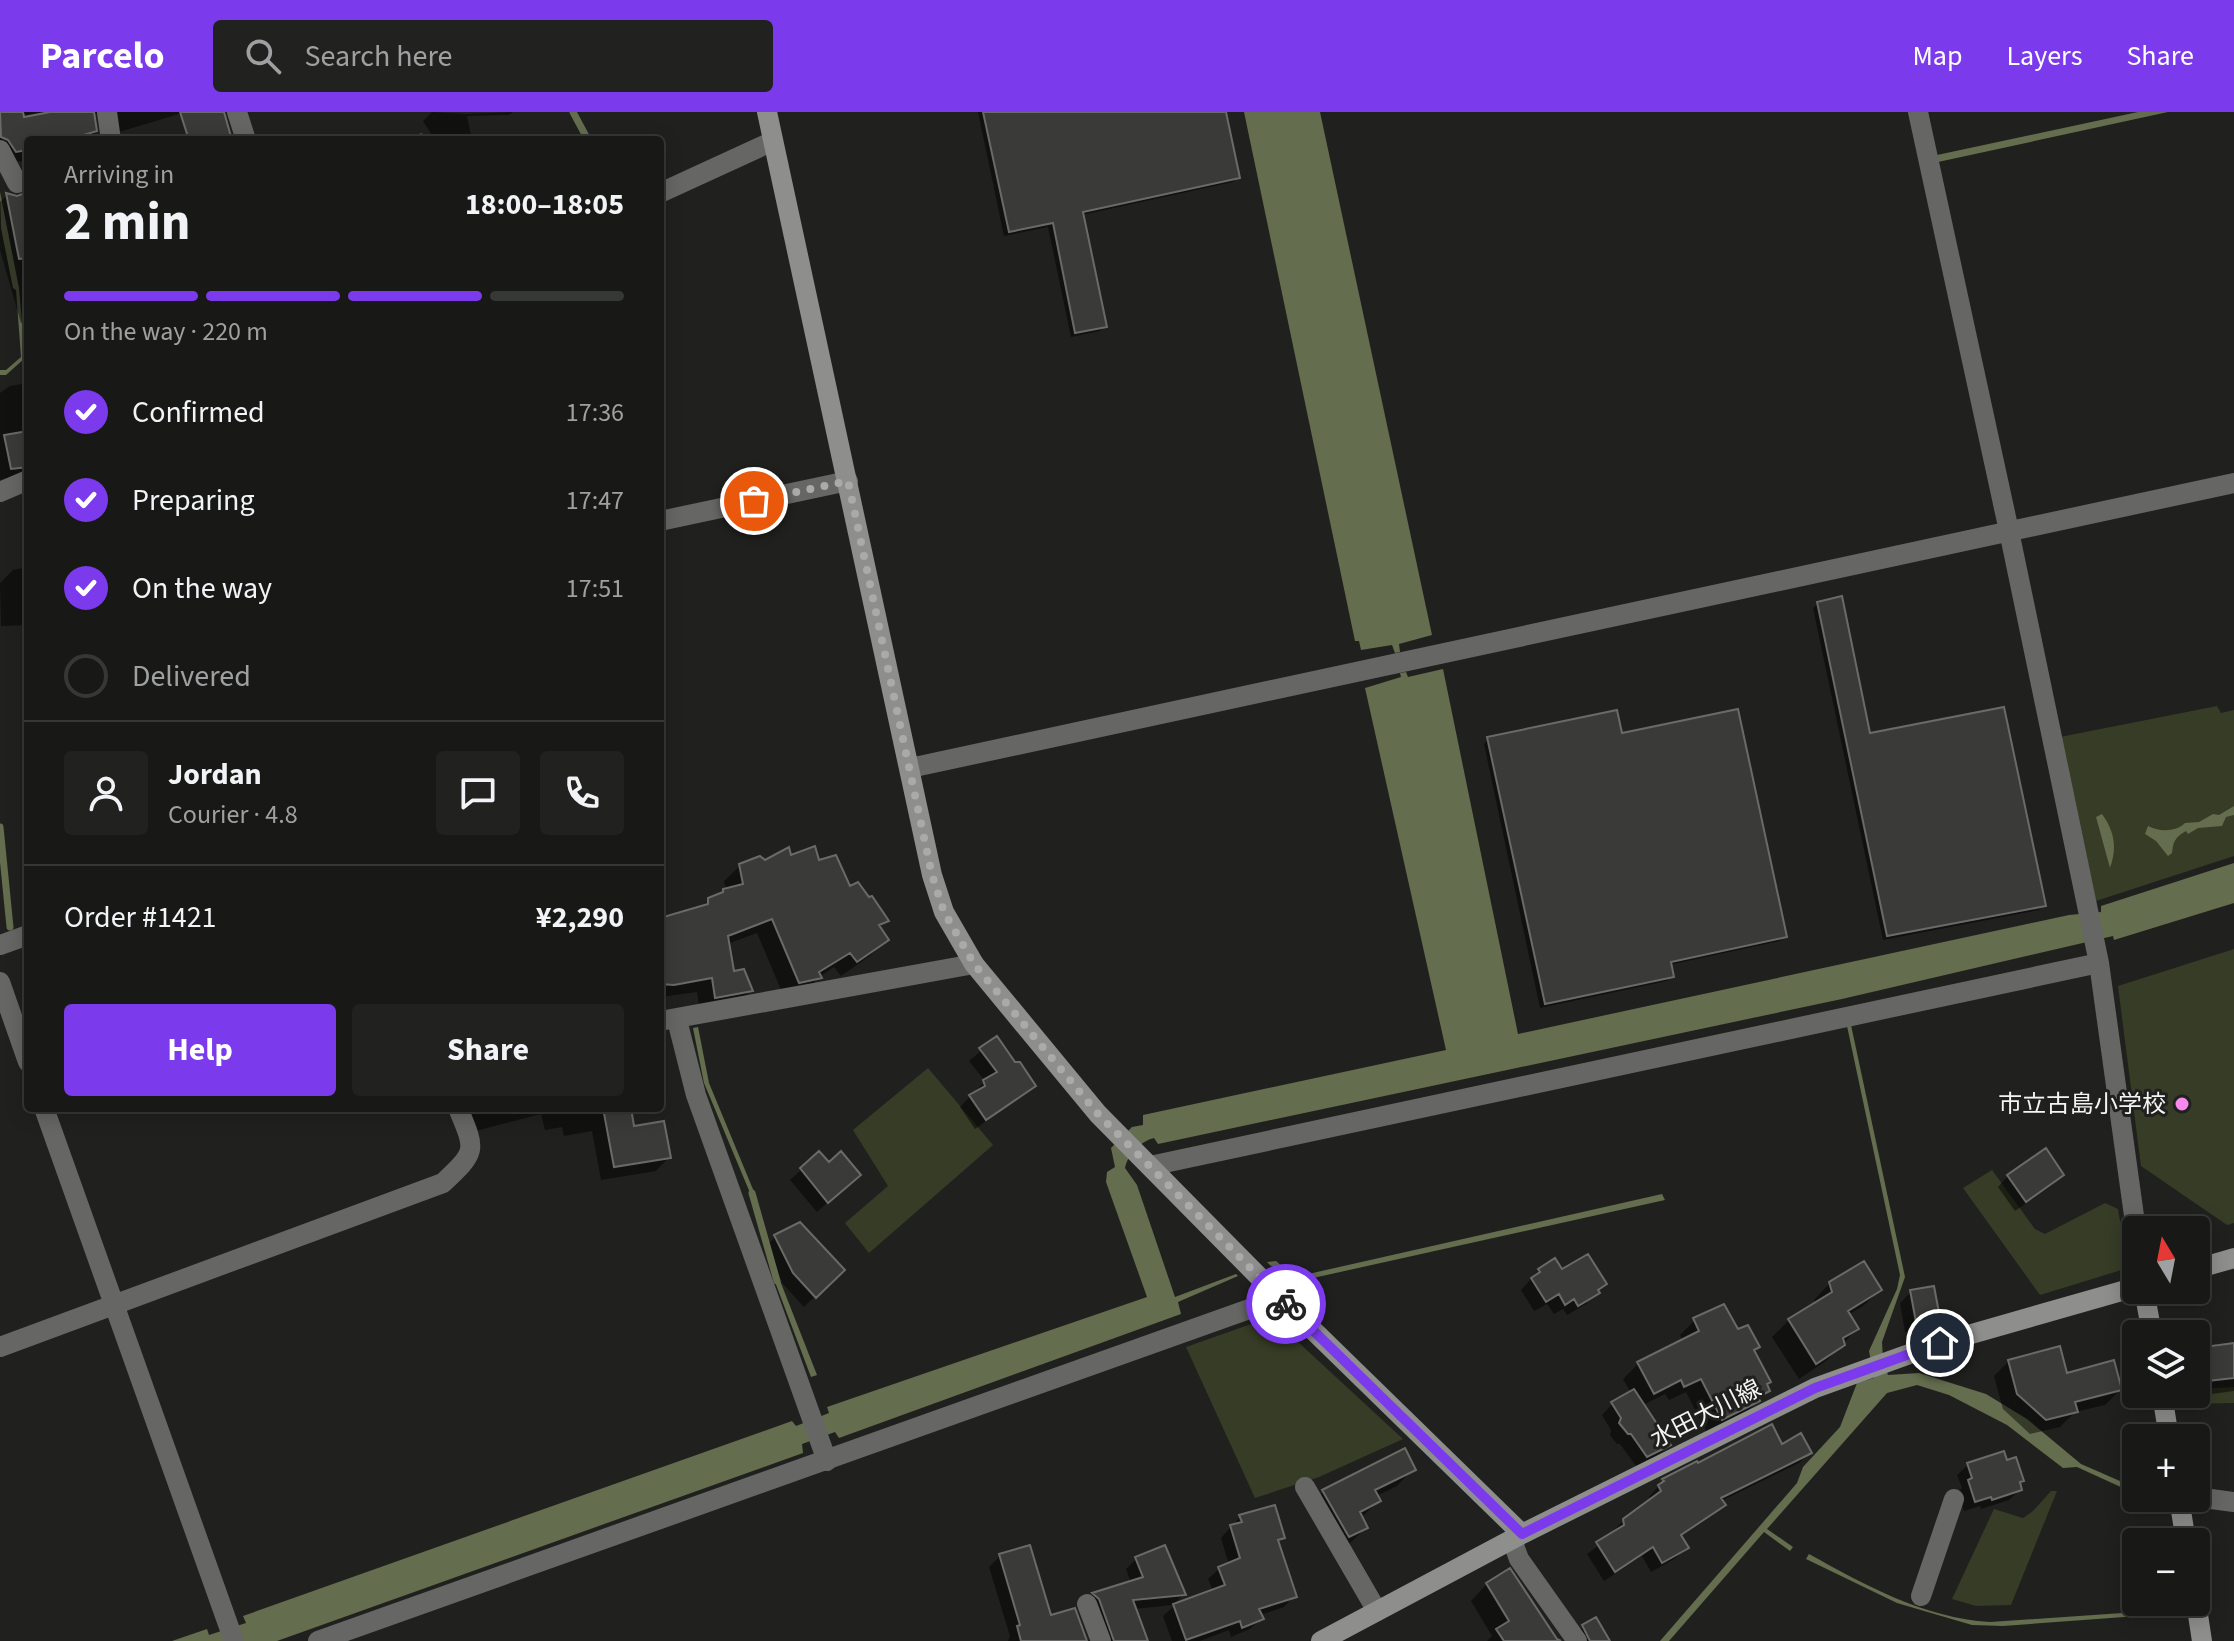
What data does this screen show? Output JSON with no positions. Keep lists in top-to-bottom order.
{
  "streets": {
    "street": ["水田大川線"]
  },
  "places": ["市立古島小学校"],
  "north": "top",
  "page": {
    "header": "Parcelo",
    "search": "Search here",
    "nav": ["Map", "Layers", "Share"],
    "heading": ["2 min", "Arriving in", "18:00–18:05"],
    "panel": [
      "Jordan",
      "Courier · 4.8",
      "Order #1421",
      "¥2,290"
    ],
    "bar": "On the way · 220 m",
    "list": [
      ["Confirmed", "17:36"],
      ["Preparing", "17:47"],
      ["On the way", "17:51"],
      "Delivered"
    ],
    "buttons": ["Help", "Share"],
    "map_buttons": ["+", "−"]
  }
}
